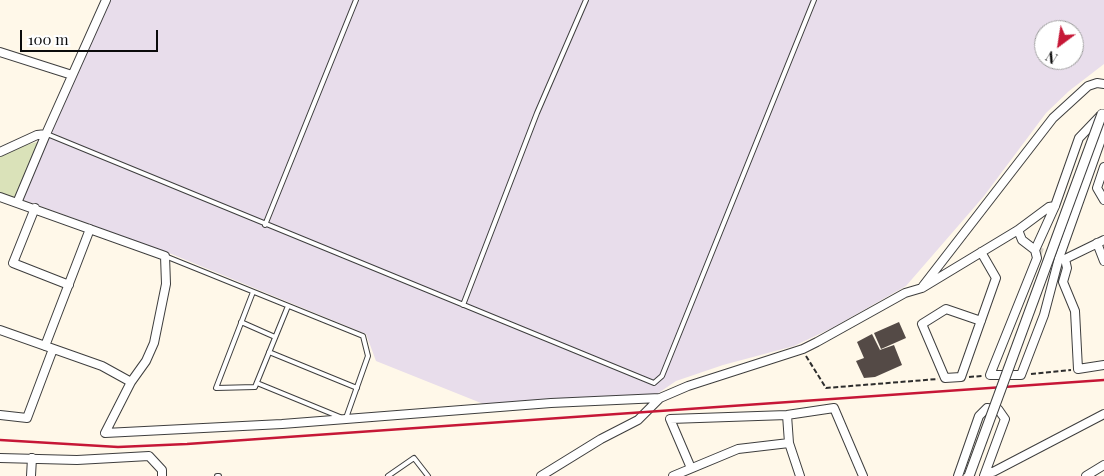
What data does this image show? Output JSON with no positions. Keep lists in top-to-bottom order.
{
  "scale_bar": "100 m",
  "north": "bottom left"
}
